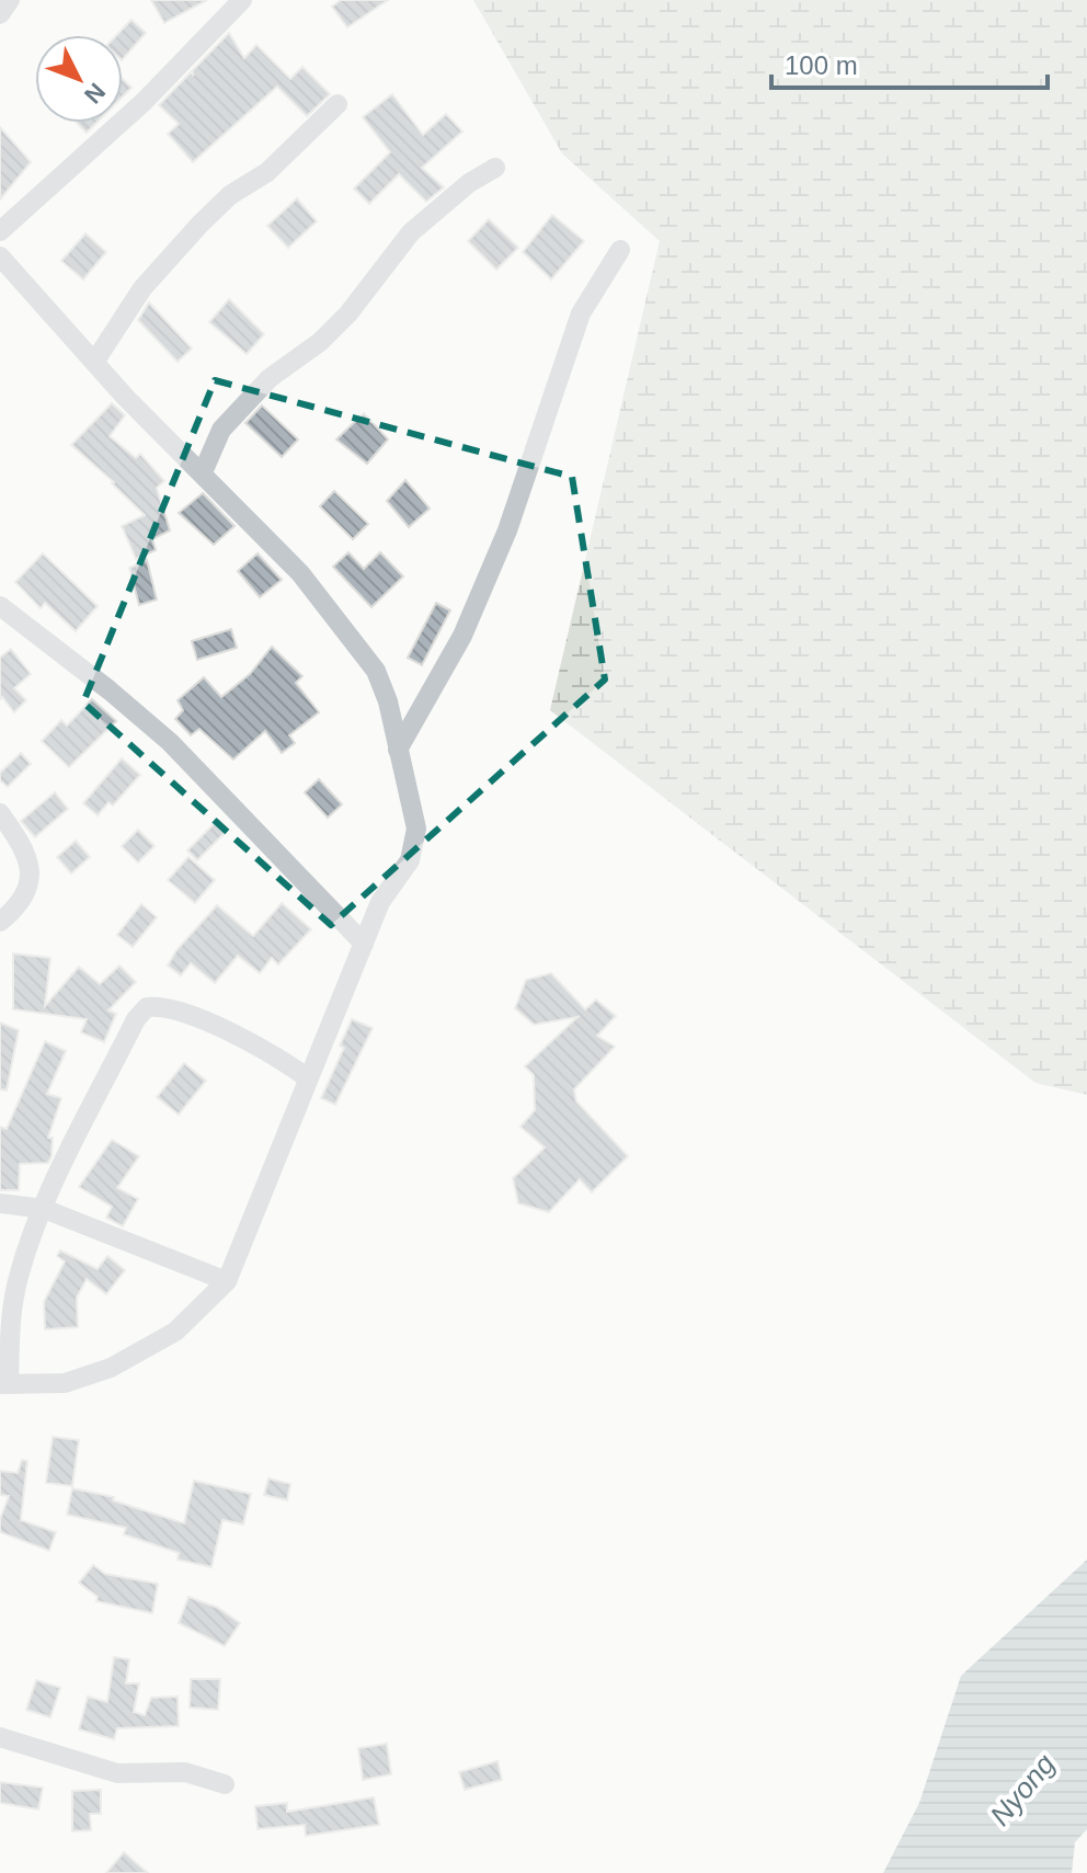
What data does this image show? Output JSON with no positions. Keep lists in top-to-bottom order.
{
  "water": ["Nyong"],
  "scale_bar": "100 m",
  "north": "bottom right"
}
